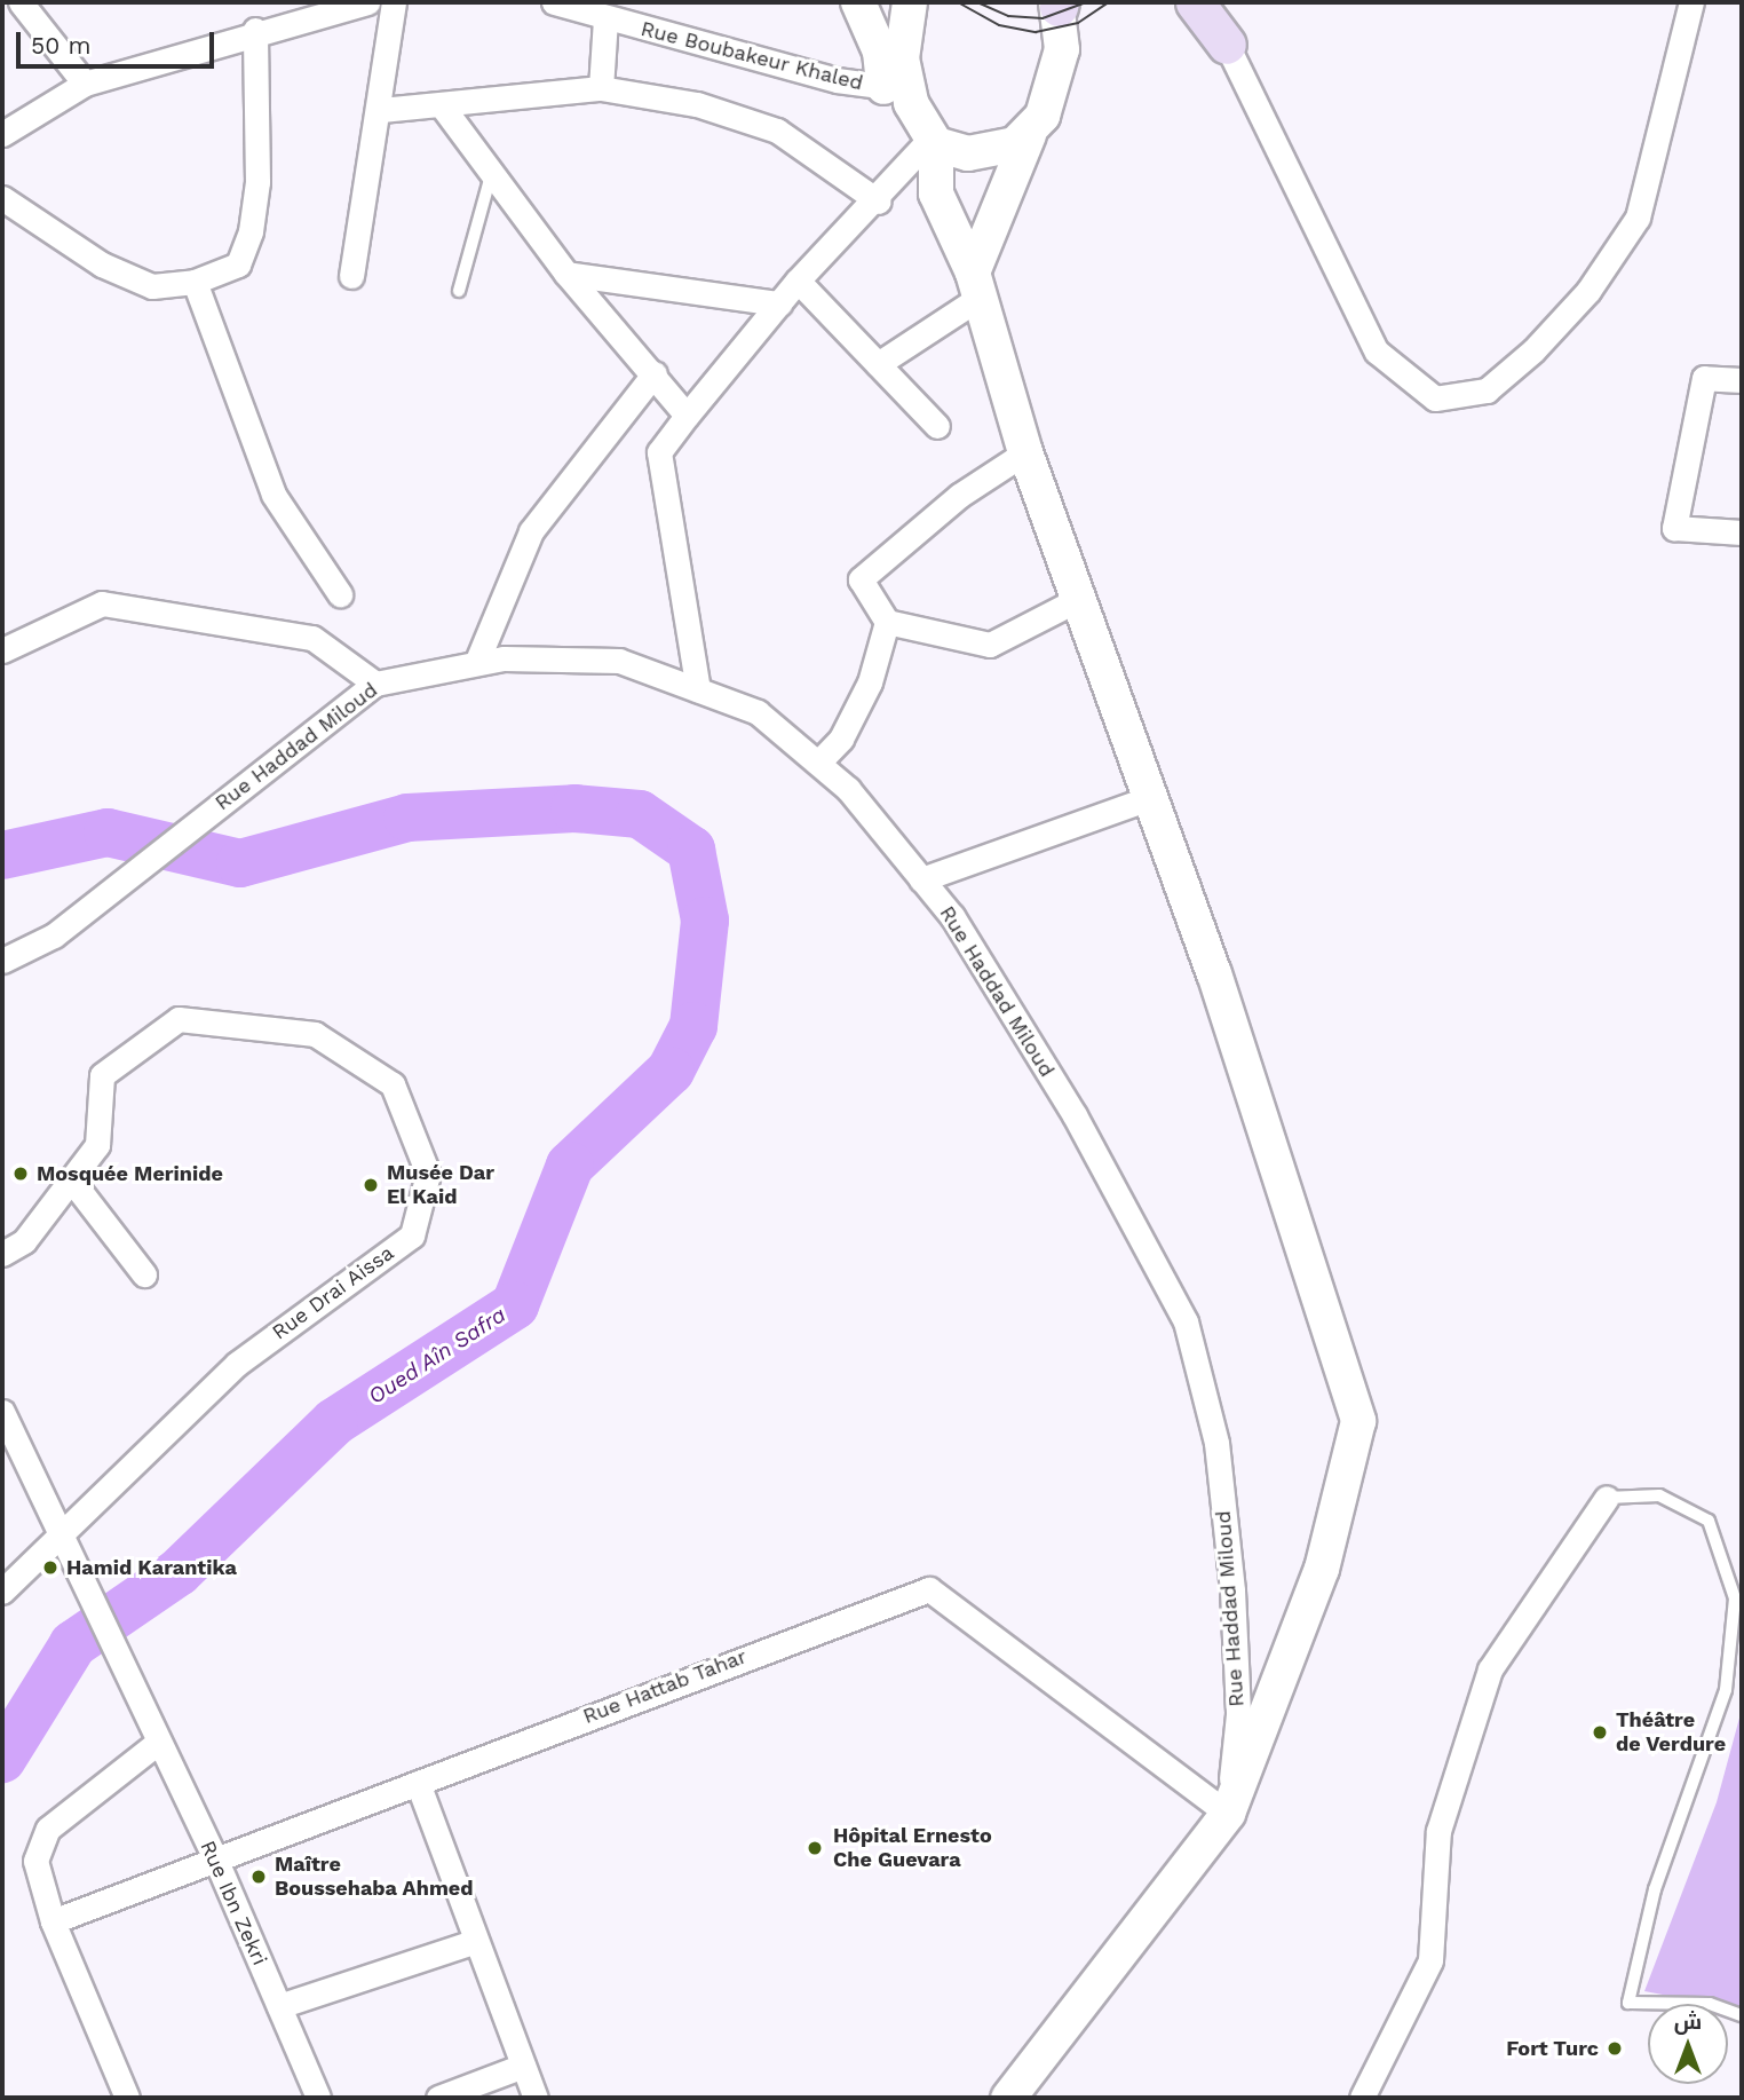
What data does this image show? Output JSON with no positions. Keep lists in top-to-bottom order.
{
  "streets": {
    "street": [
      "Rue Boubakeur Khaled",
      "Rue Haddad Miloud",
      "Rue Drai Aissa",
      "Rue Hattab Tahar",
      "Rue Ibn Zekri"
    ]
  },
  "crossings": [
    ["Rue Haddad Miloud", "Rue Hattab Tahar"],
    ["Rue Drai Aissa", "Rue Ibn Zekri"],
    ["Rue Hattab Tahar", "Rue Ibn Zekri"]
  ],
  "water": ["Oued Aîn Safra"],
  "places": [
    "Mosquée Merinide",
    "Musée Dar El Kaid",
    "Hamid Karantika",
    "Théâtre de Verdure",
    "Hôpital Ernesto Che Guevara",
    "Maître Boussehaba Ahmed",
    "Fort Turc"
  ],
  "scale_bar": "50 m",
  "north": "top"
}
